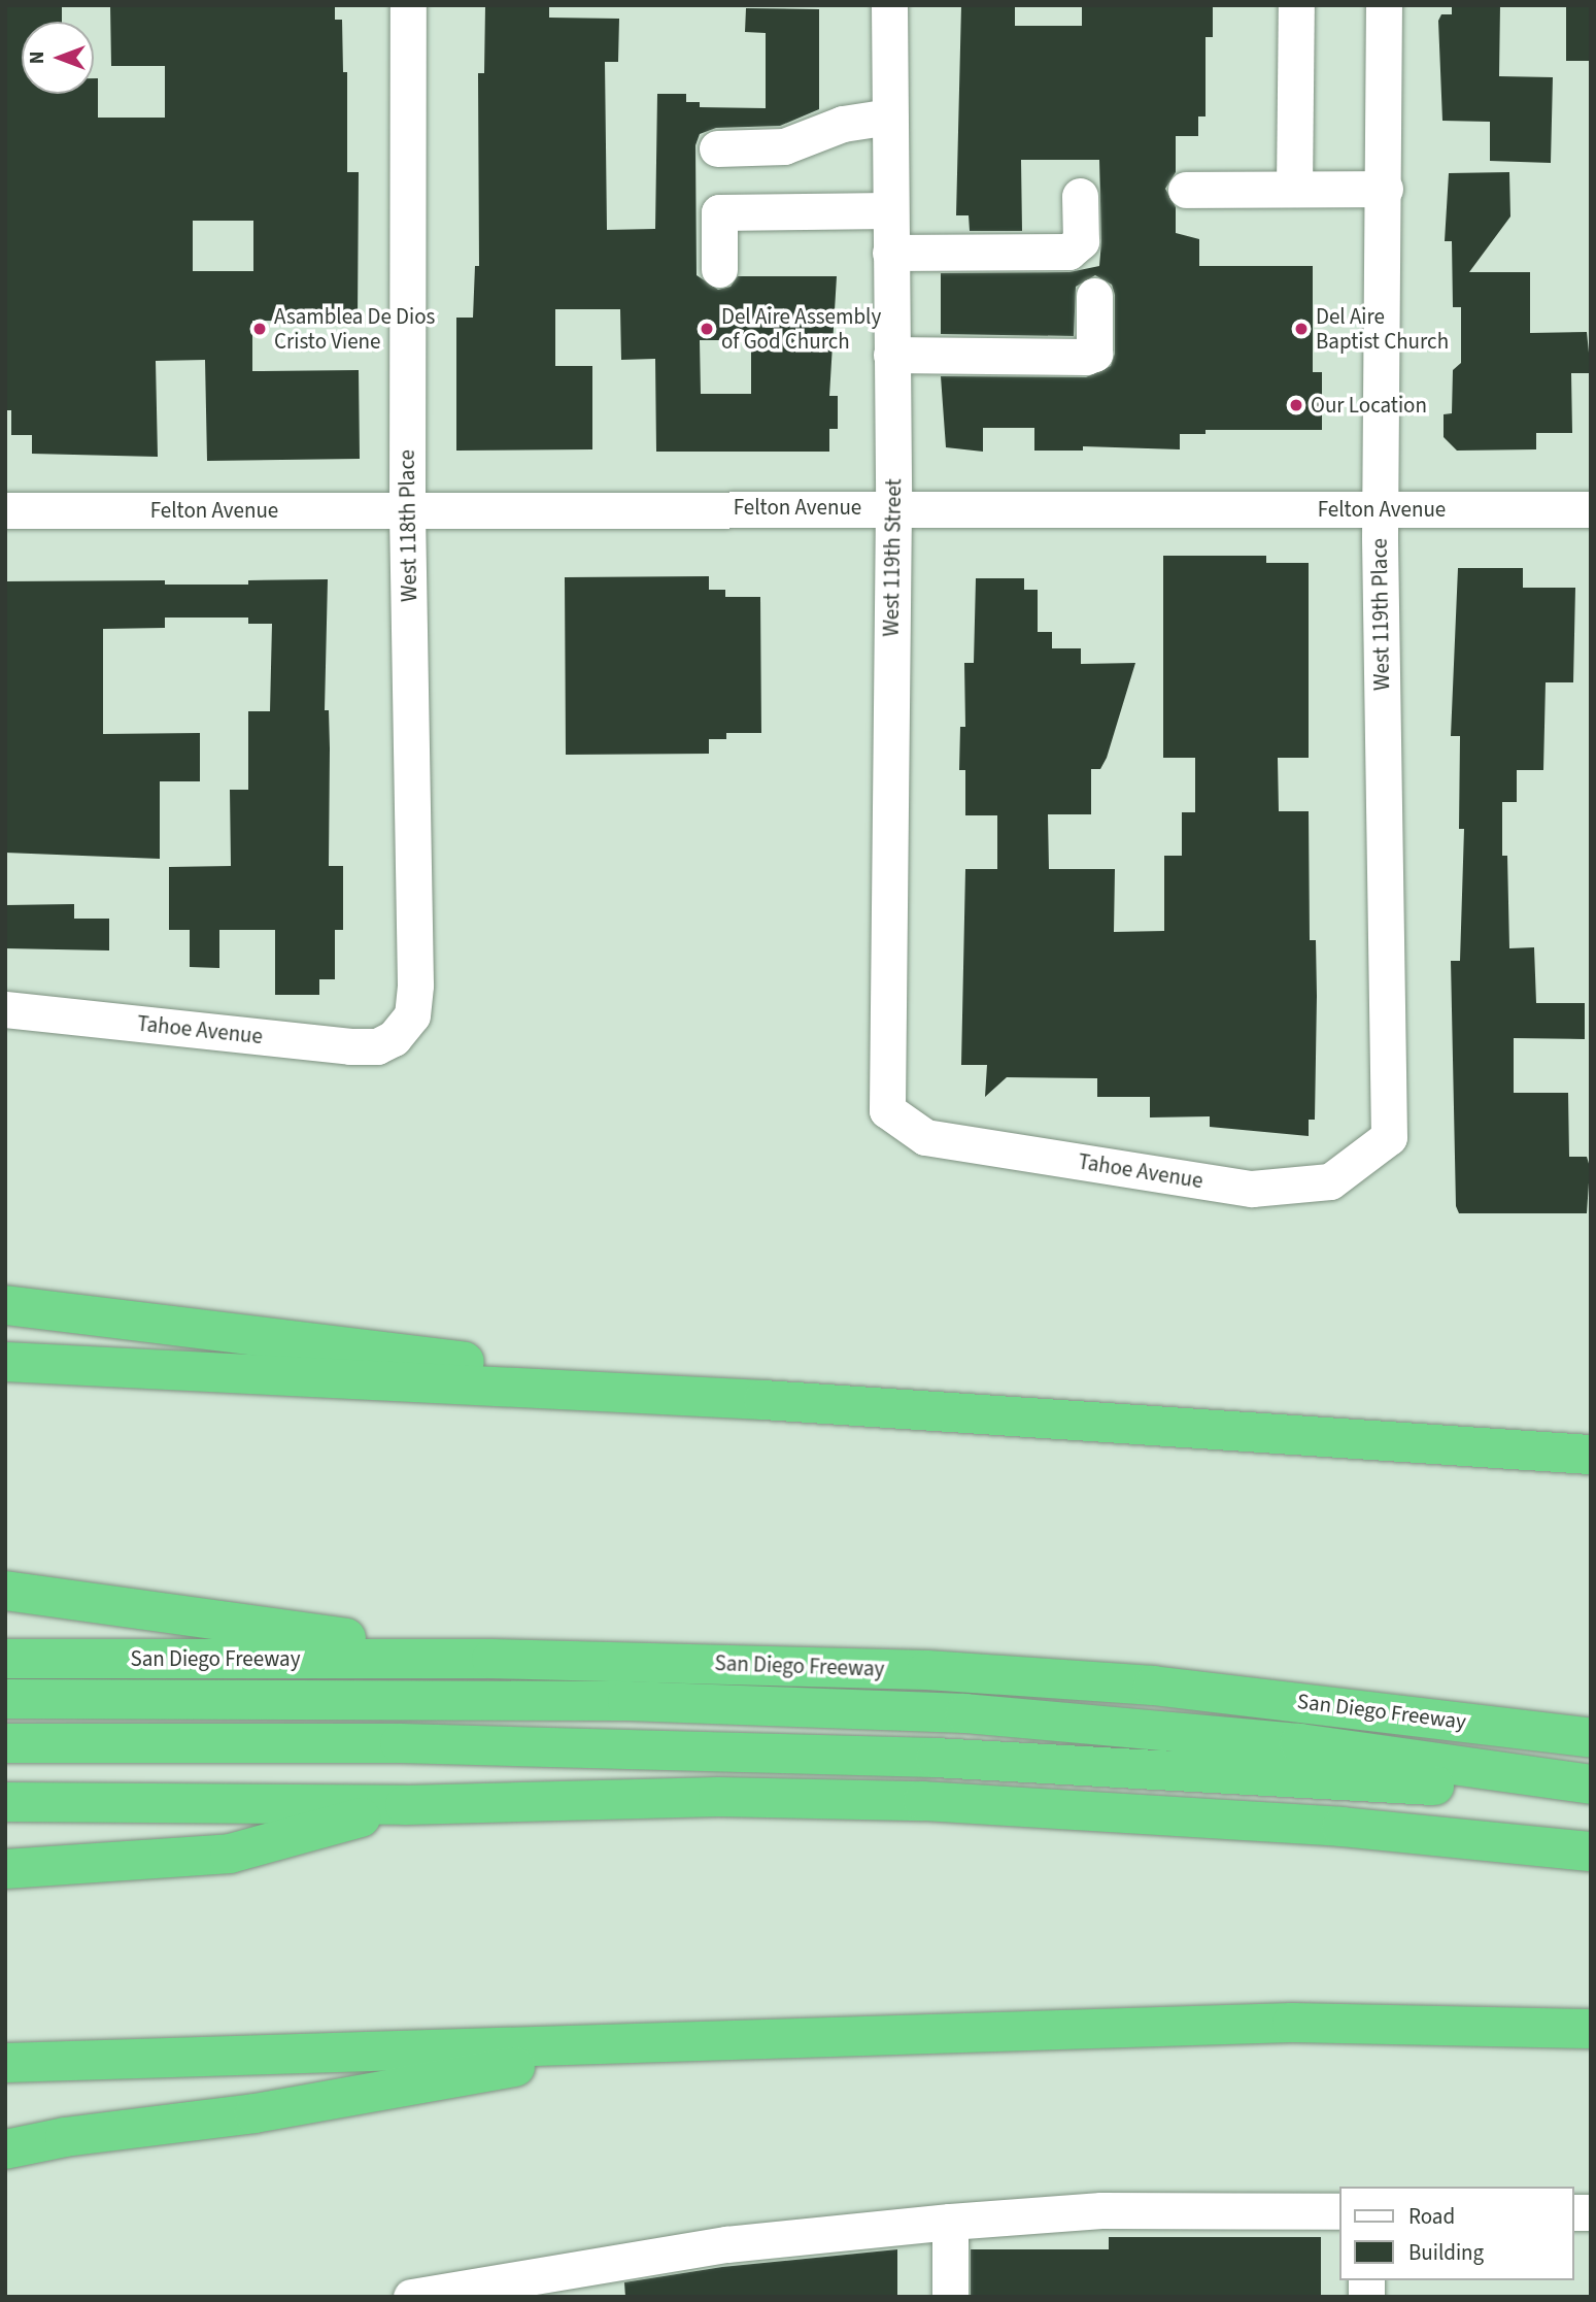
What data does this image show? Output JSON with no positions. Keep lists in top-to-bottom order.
{
  "streets": {
    "highway": ["San Diego Freeway"],
    "street": [
      "Felton Avenue",
      "West 118th Place",
      "West 119th Street",
      "West 119th Place",
      "Tahoe Avenue"
    ]
  },
  "crossings": [
    ["Felton Avenue", "West 118th Place"],
    ["Felton Avenue", "West 119th Street"],
    ["Felton Avenue", "West 119th Place"],
    ["West 118th Place", "Tahoe Avenue"],
    ["West 119th Street", "Tahoe Avenue"],
    ["West 119th Place", "Tahoe Avenue"]
  ],
  "places": [
    "Asamblea De Dios Cristo Viene",
    "Del Aire Assembly of God Church",
    "Del Aire Baptist Church",
    "Our Location"
  ],
  "legend": ["Road", "Building"],
  "north": "left"
}
